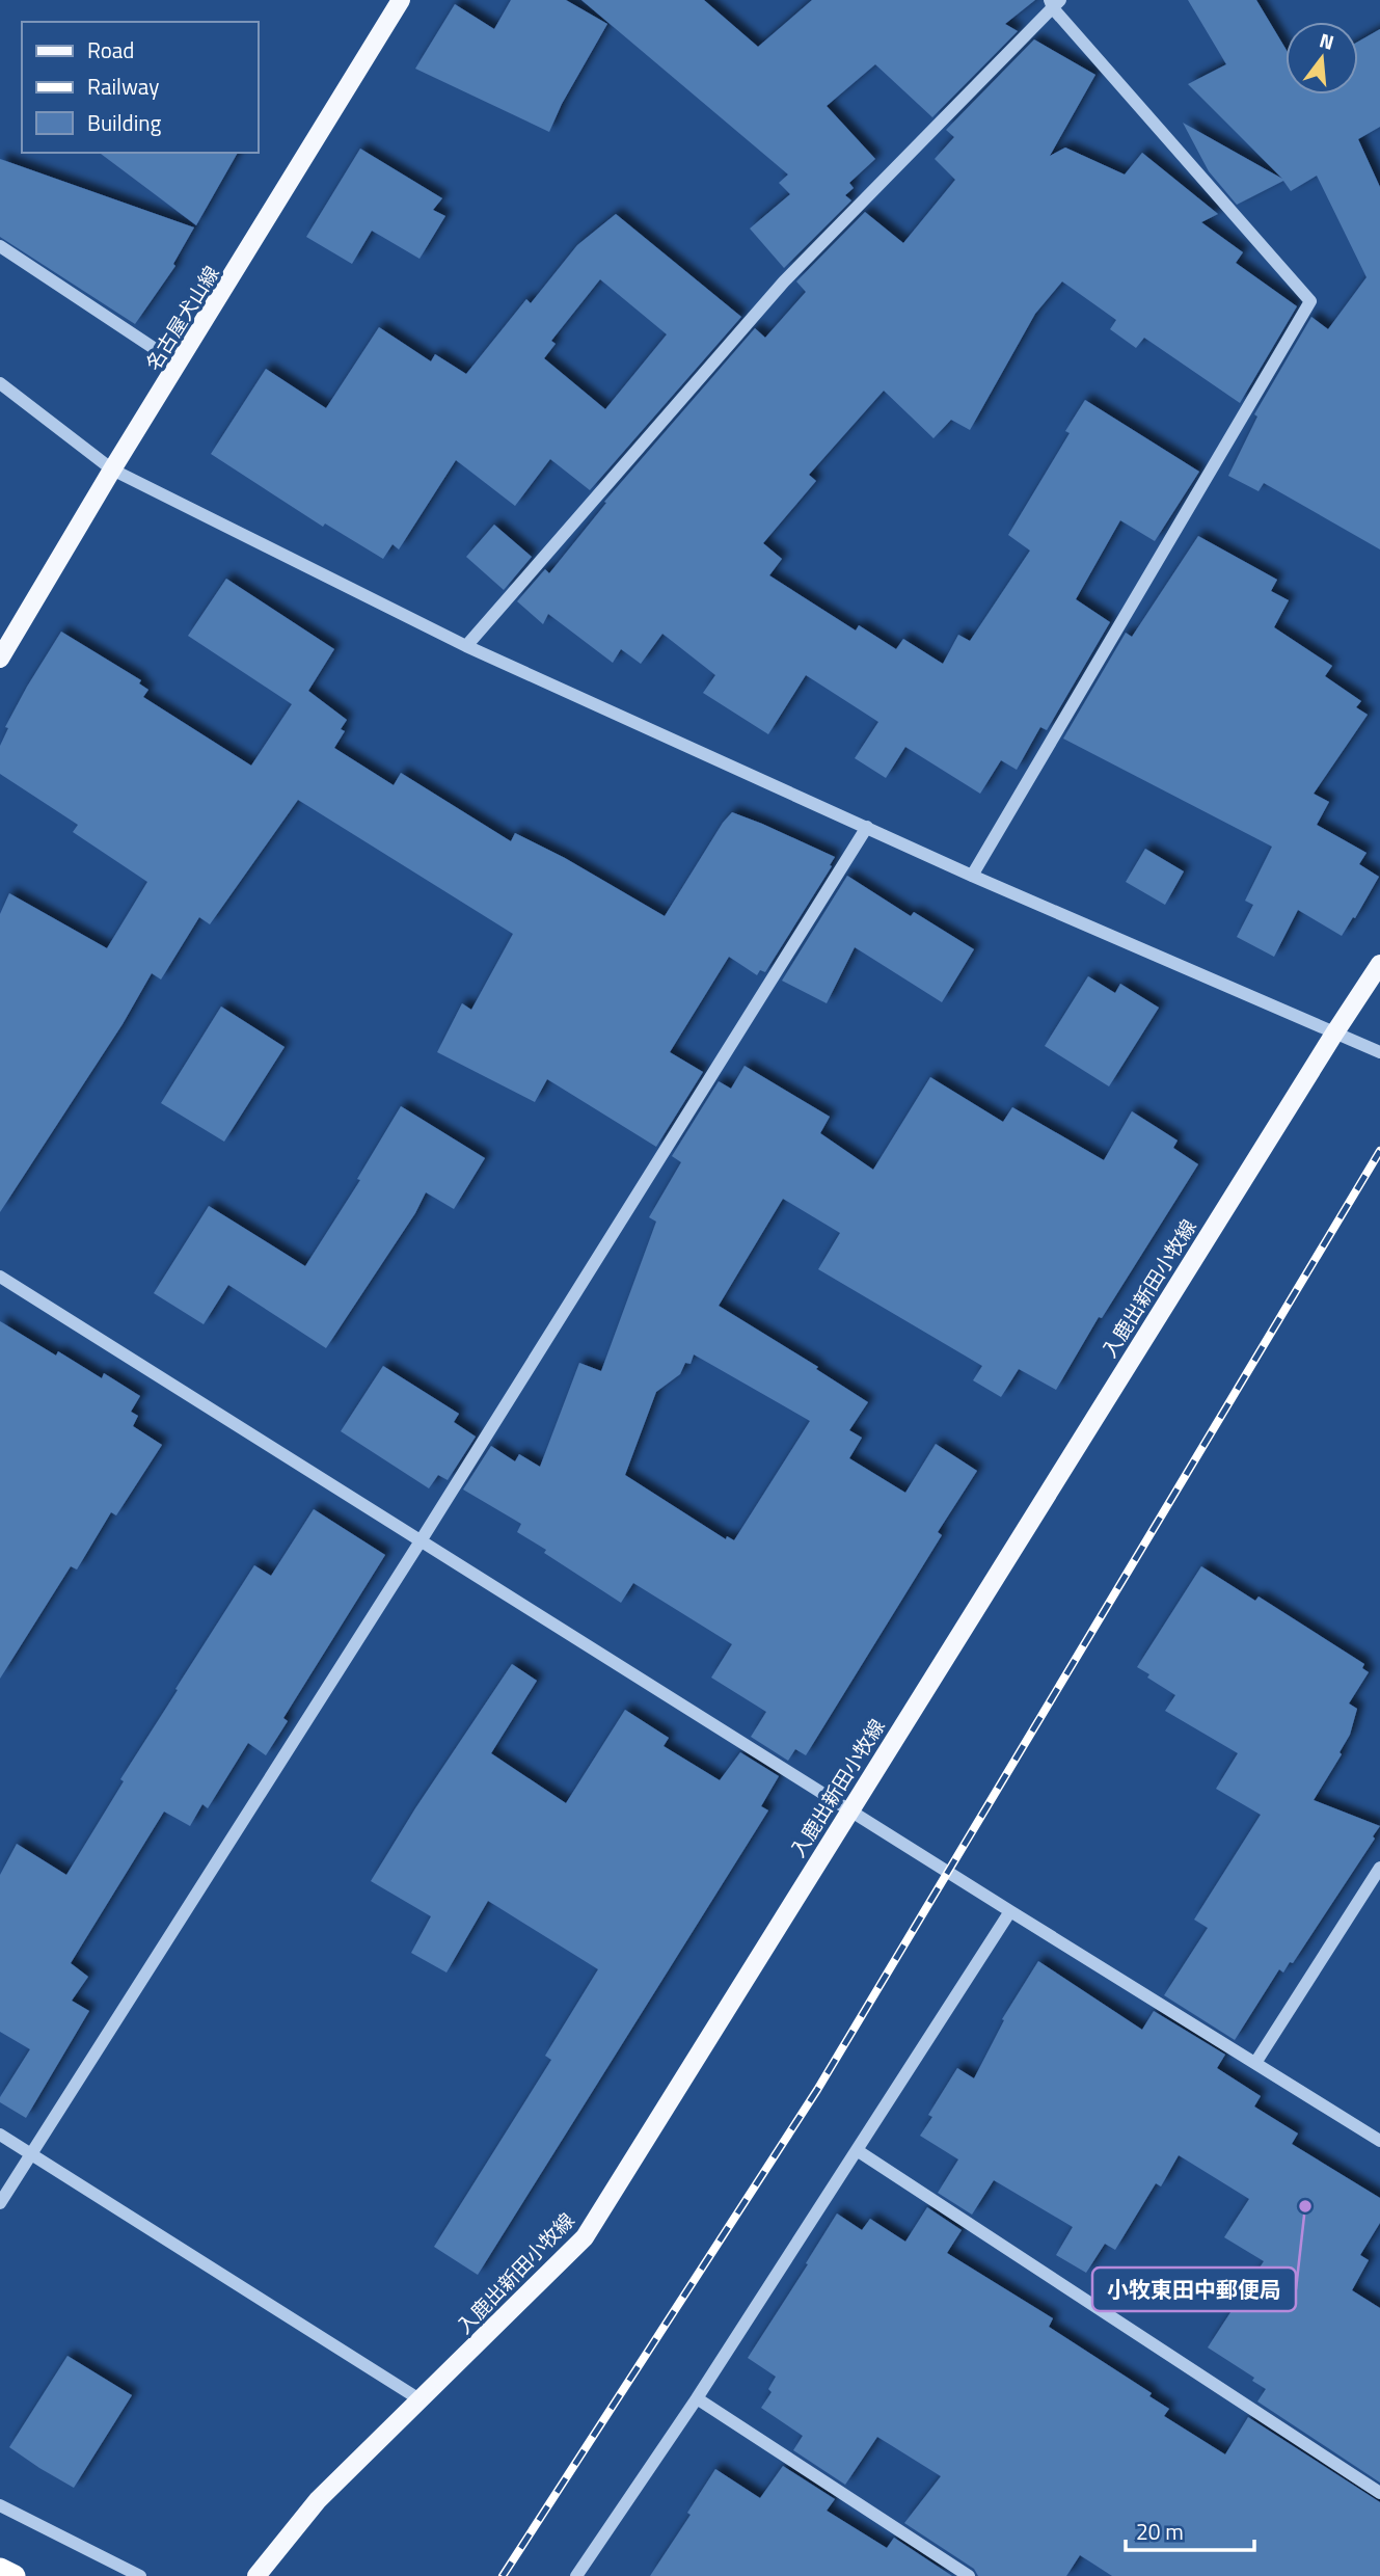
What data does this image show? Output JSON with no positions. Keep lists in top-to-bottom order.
{
  "streets": {
    "main road": ["名古屋犬山線", "入鹿出新田小牧線"]
  },
  "places": ["小牧東田中郵便局"],
  "legend": ["Road", "Railway", "Building"],
  "scale_bar": "20 m",
  "north": "top"
}
